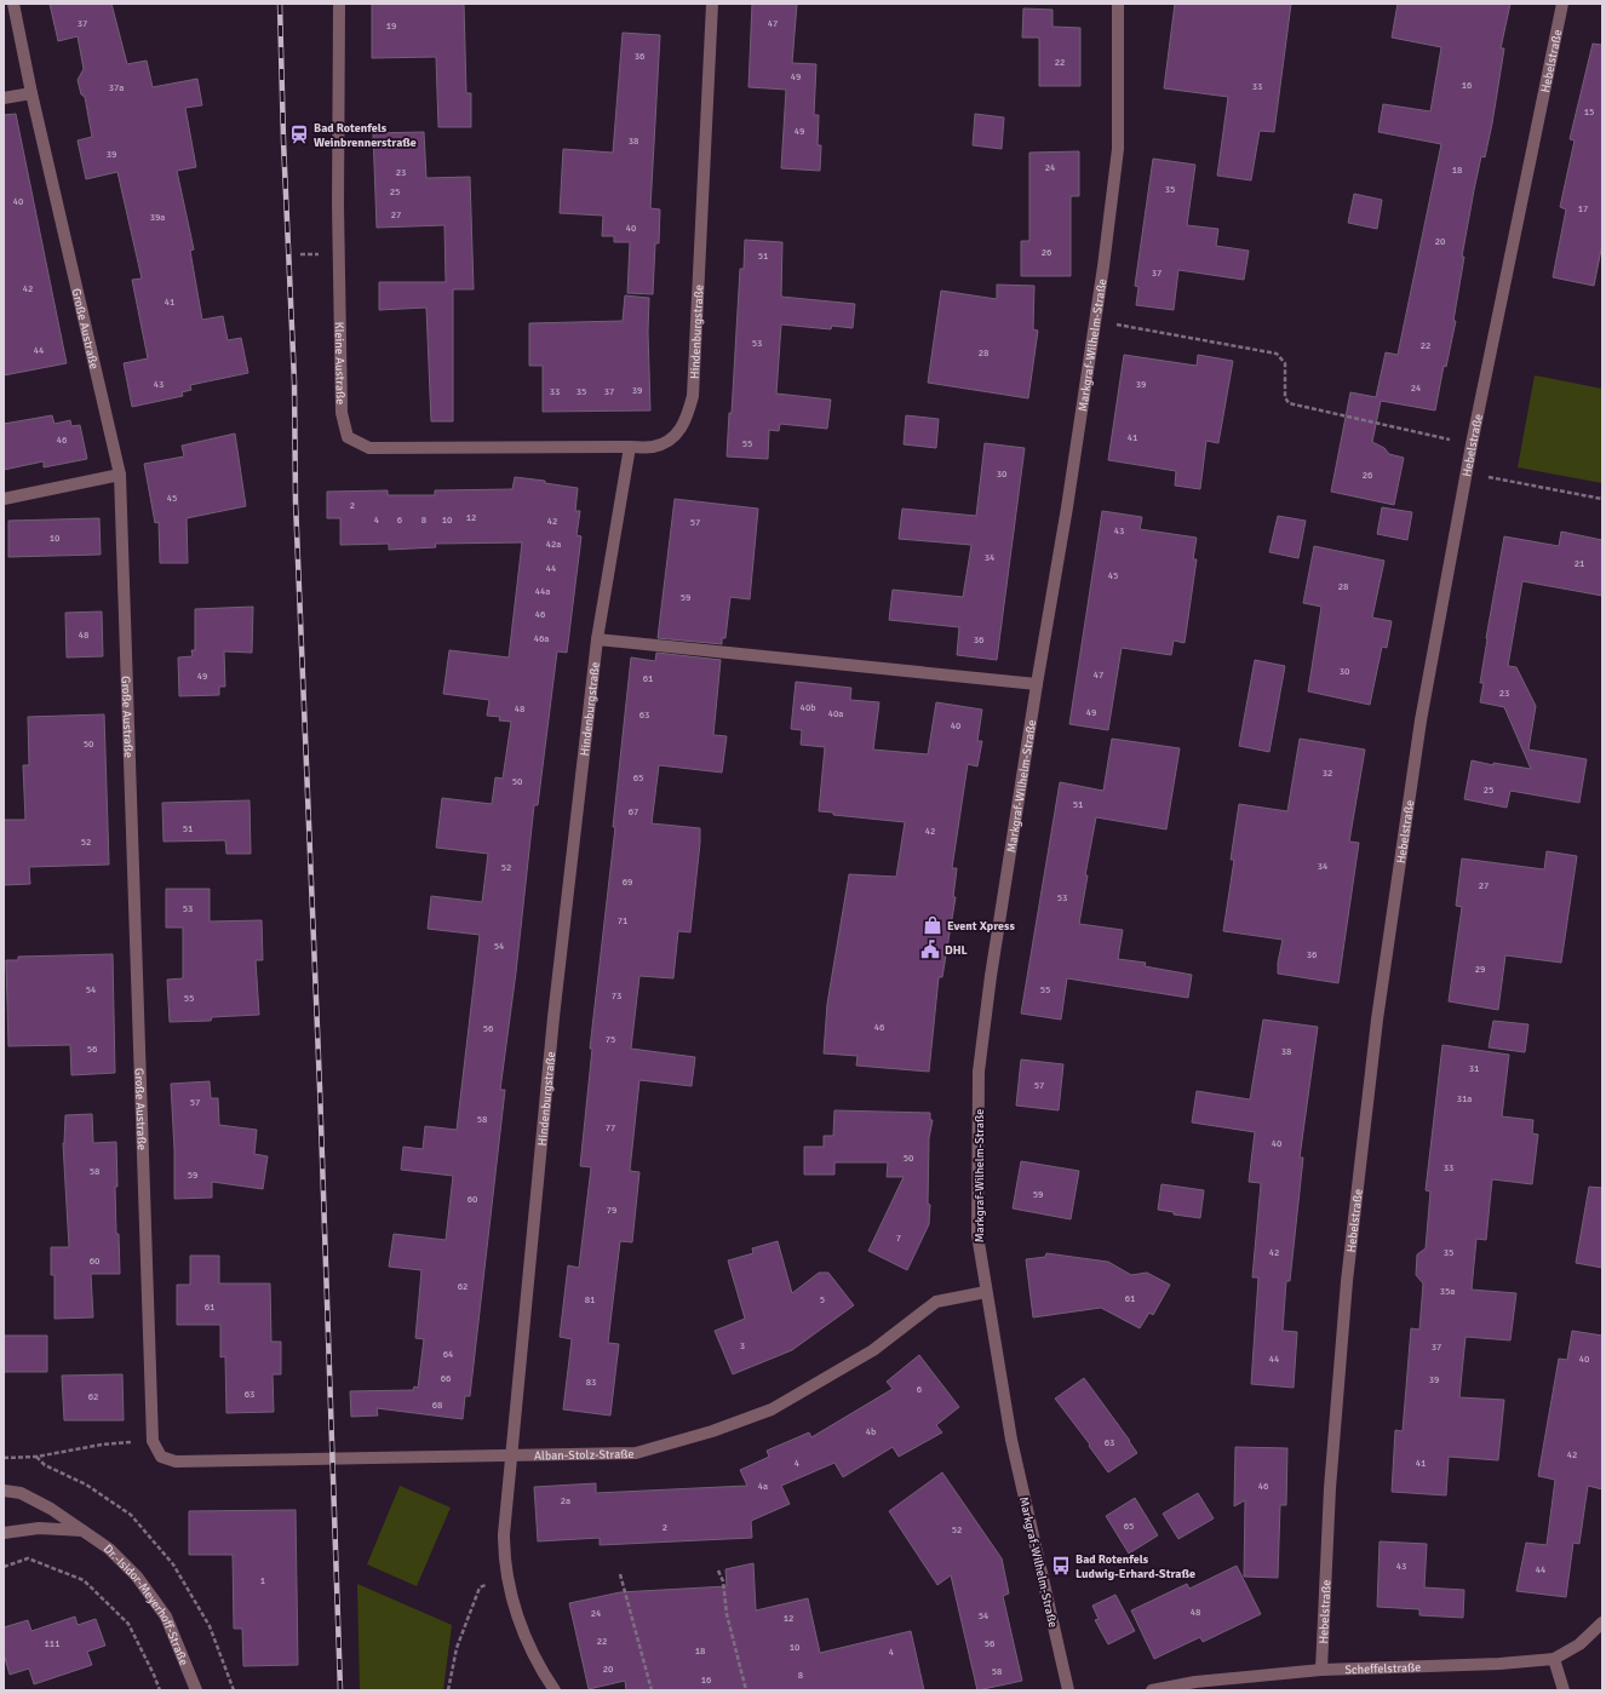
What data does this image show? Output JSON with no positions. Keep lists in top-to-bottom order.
{
  "streets": {
    "street": [
      "Hebelstraße",
      "Große Austraße",
      "Hindenburgstraße",
      "Markgraf-Wilhelm-Straße",
      "Kleine Austraße",
      "Alban-Stolz-Straße",
      "Dr.-Isidor-Meyerhoff-Straße",
      "Scheffelstraße"
    ]
  },
  "crossings": [
    ["Hebelstraße", "Scheffelstraße"],
    ["Große Austraße", "Alban-Stolz-Straße"],
    ["Hindenburgstraße", "Kleine Austraße"],
    ["Hindenburgstraße", "Alban-Stolz-Straße"],
    ["Markgraf-Wilhelm-Straße", "Alban-Stolz-Straße"]
  ],
  "places": {
    "station": ["Bad Rotenfels Weinbrennerstraße"],
    "shop": ["Event Xpress"],
    "public building": ["DHL"],
    "bus stop": ["Bad Rotenfels Ludwig-Erhard-Straße"]
  },
  "house_numbers": [
    "37",
    "47",
    "19",
    "36",
    "22",
    "49",
    "16",
    "33",
    "37a",
    "15",
    "49",
    "38",
    "39",
    "24",
    "18",
    "23",
    "35",
    "25",
    "40",
    "17",
    "27",
    "39a",
    "40",
    "20",
    "26",
    "51",
    "37",
    "42",
    "41",
    "53",
    "22",
    "44",
    "28",
    "43",
    "39",
    "24",
    "39",
    "33",
    "35",
    "37",
    "41",
    "46",
    "55",
    "30",
    "26",
    "45",
    "2",
    "12",
    "4",
    "6",
    "8",
    "10",
    "42",
    "57",
    "43",
    "10",
    "42a",
    "34",
    "21",
    "44",
    "45",
    "28",
    "44a",
    "59",
    "46",
    "48",
    "46a",
    "36",
    "30",
    "47",
    "49",
    "61",
    "23",
    "40b",
    "48",
    "49",
    "40a",
    "63",
    "40",
    "50",
    "32",
    "65",
    "50",
    "25",
    "51",
    "67",
    "51",
    "42",
    "52",
    "34",
    "52",
    "69",
    "27",
    "53",
    "53",
    "71",
    "54",
    "36",
    "29",
    "54",
    "55",
    "73",
    "55",
    "46",
    "56",
    "75",
    "56",
    "38",
    "31",
    "57",
    "31a",
    "57",
    "58",
    "77",
    "40",
    "50",
    "33",
    "58",
    "59",
    "59",
    "60",
    "79",
    "7",
    "42",
    "35",
    "60",
    "62",
    "35a",
    "61",
    "81",
    "5",
    "61",
    "3",
    "37",
    "64",
    "44",
    "40",
    "66",
    "39",
    "83",
    "6",
    "63",
    "62",
    "68",
    "4b",
    "63",
    "42",
    "4",
    "41",
    "4a",
    "46",
    "2a",
    "65",
    "2",
    "52",
    "43",
    "44",
    "1",
    "48",
    "24",
    "54",
    "12",
    "22",
    "111",
    "56",
    "10",
    "18",
    "4",
    "20",
    "58",
    "8",
    "16"
  ]
}
